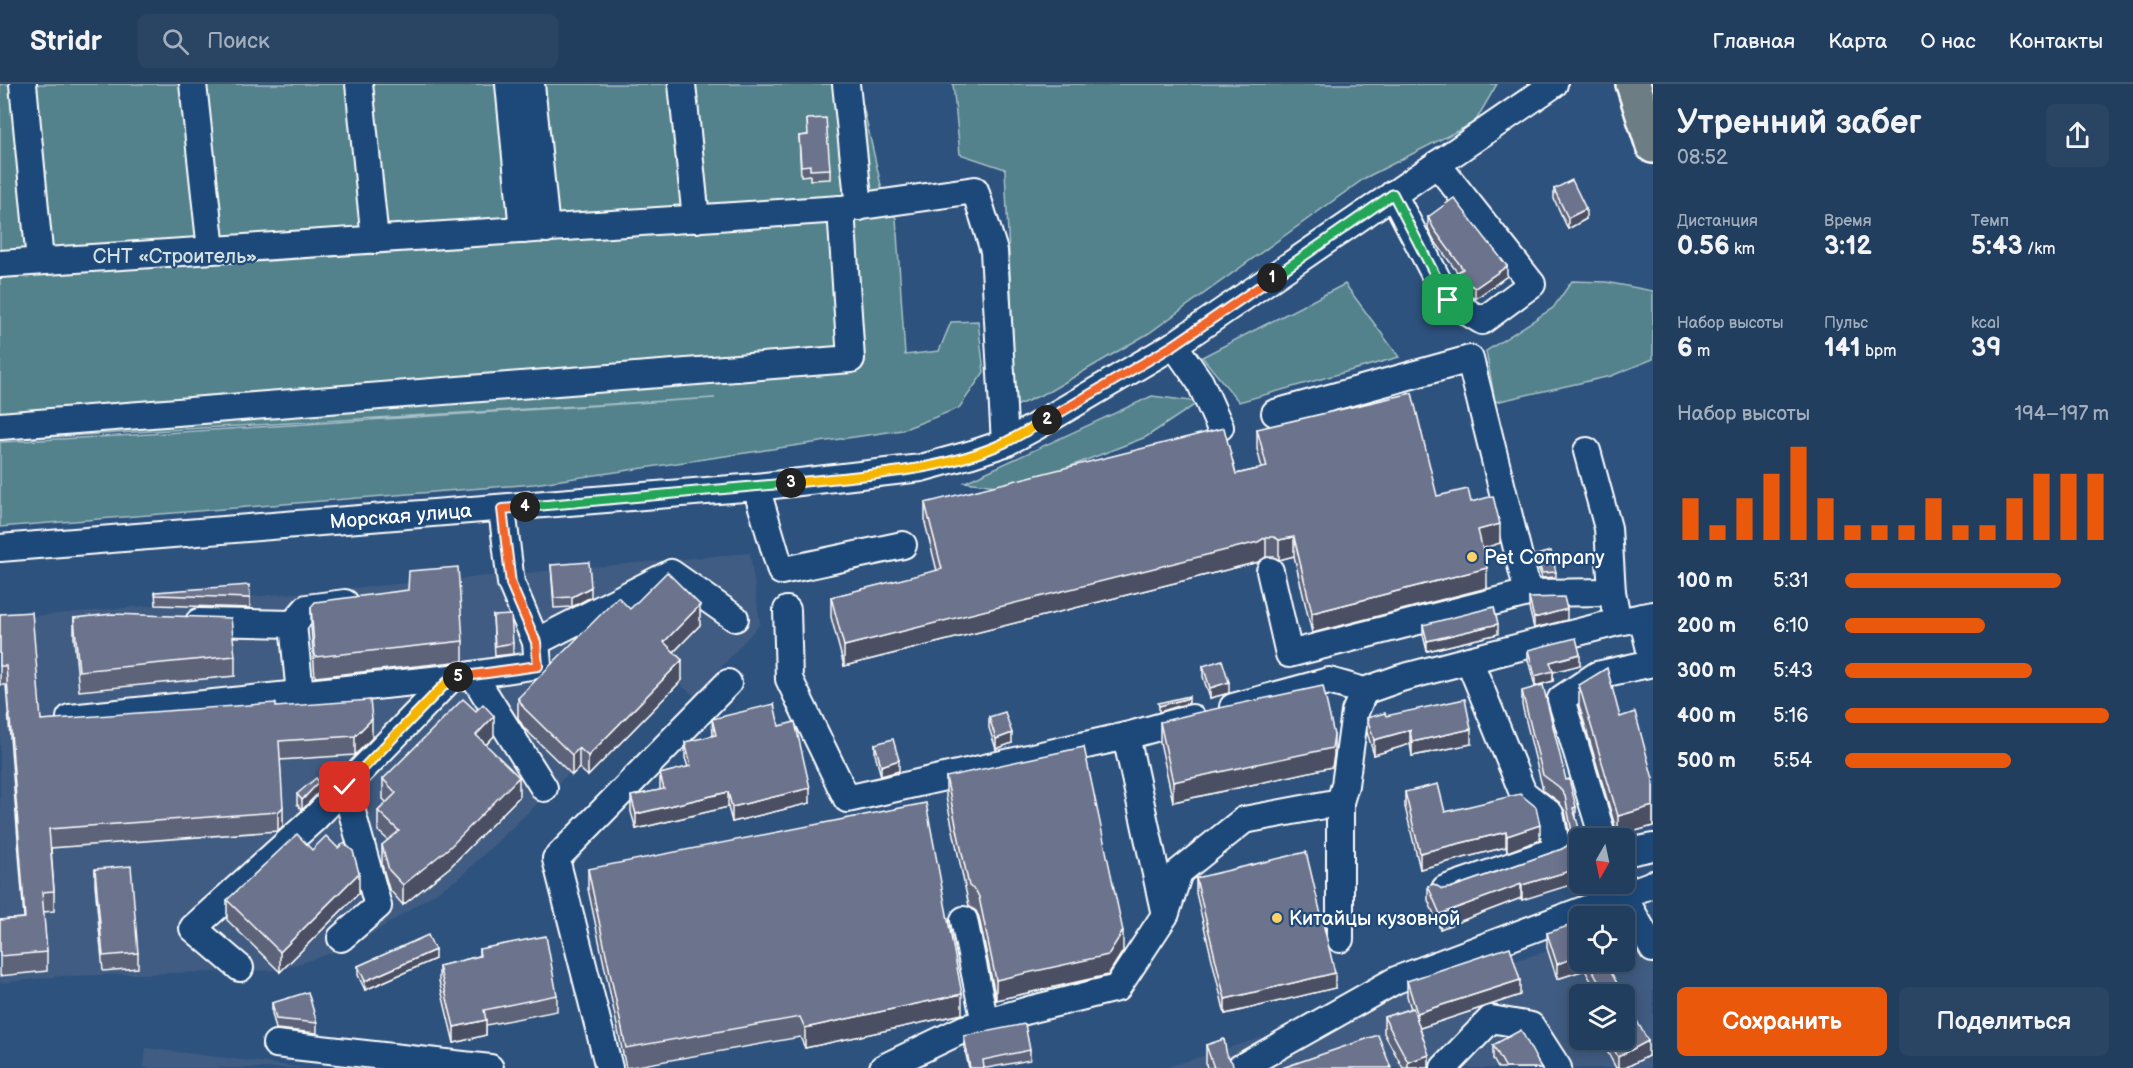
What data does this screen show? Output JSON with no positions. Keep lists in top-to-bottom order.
{
  "streets": {
    "street": ["Морская улица"]
  },
  "parks": ["СНТ «Строитель»"],
  "places": ["Pet Company", "Китайцы кузовной"],
  "north": "bottom",
  "page": {
    "header": "Stridr",
    "search": "Поиск",
    "nav": [
      "Главная",
      "Карта",
      "О нас",
      "Контакты"
    ],
    "heading": ["Утренний забег", "08:52"],
    "stats": [
      ["Дистанция", "0.56 km"],
      ["Время", "3:12"],
      ["Темп", "5:43 /km"],
      ["Набор высоты", "6 m"],
      ["Пульс", "141 bpm"],
      ["kcal", "39"]
    ],
    "pins": [
      "1",
      "2",
      "3",
      "4",
      "5"
    ],
    "chart": ["Набор высоты", "194–197 m"],
    "list": [
      {
        "name": "100 m",
        "note": "5:31"
      },
      {
        "name": "200 m",
        "note": "6:10"
      },
      {
        "name": "300 m",
        "note": "5:43"
      },
      {
        "name": "400 m",
        "note": "5:16"
      },
      {
        "name": "500 m",
        "note": "5:54"
      }
    ],
    "buttons": ["Сохранить", "Поделиться"]
  }
}
